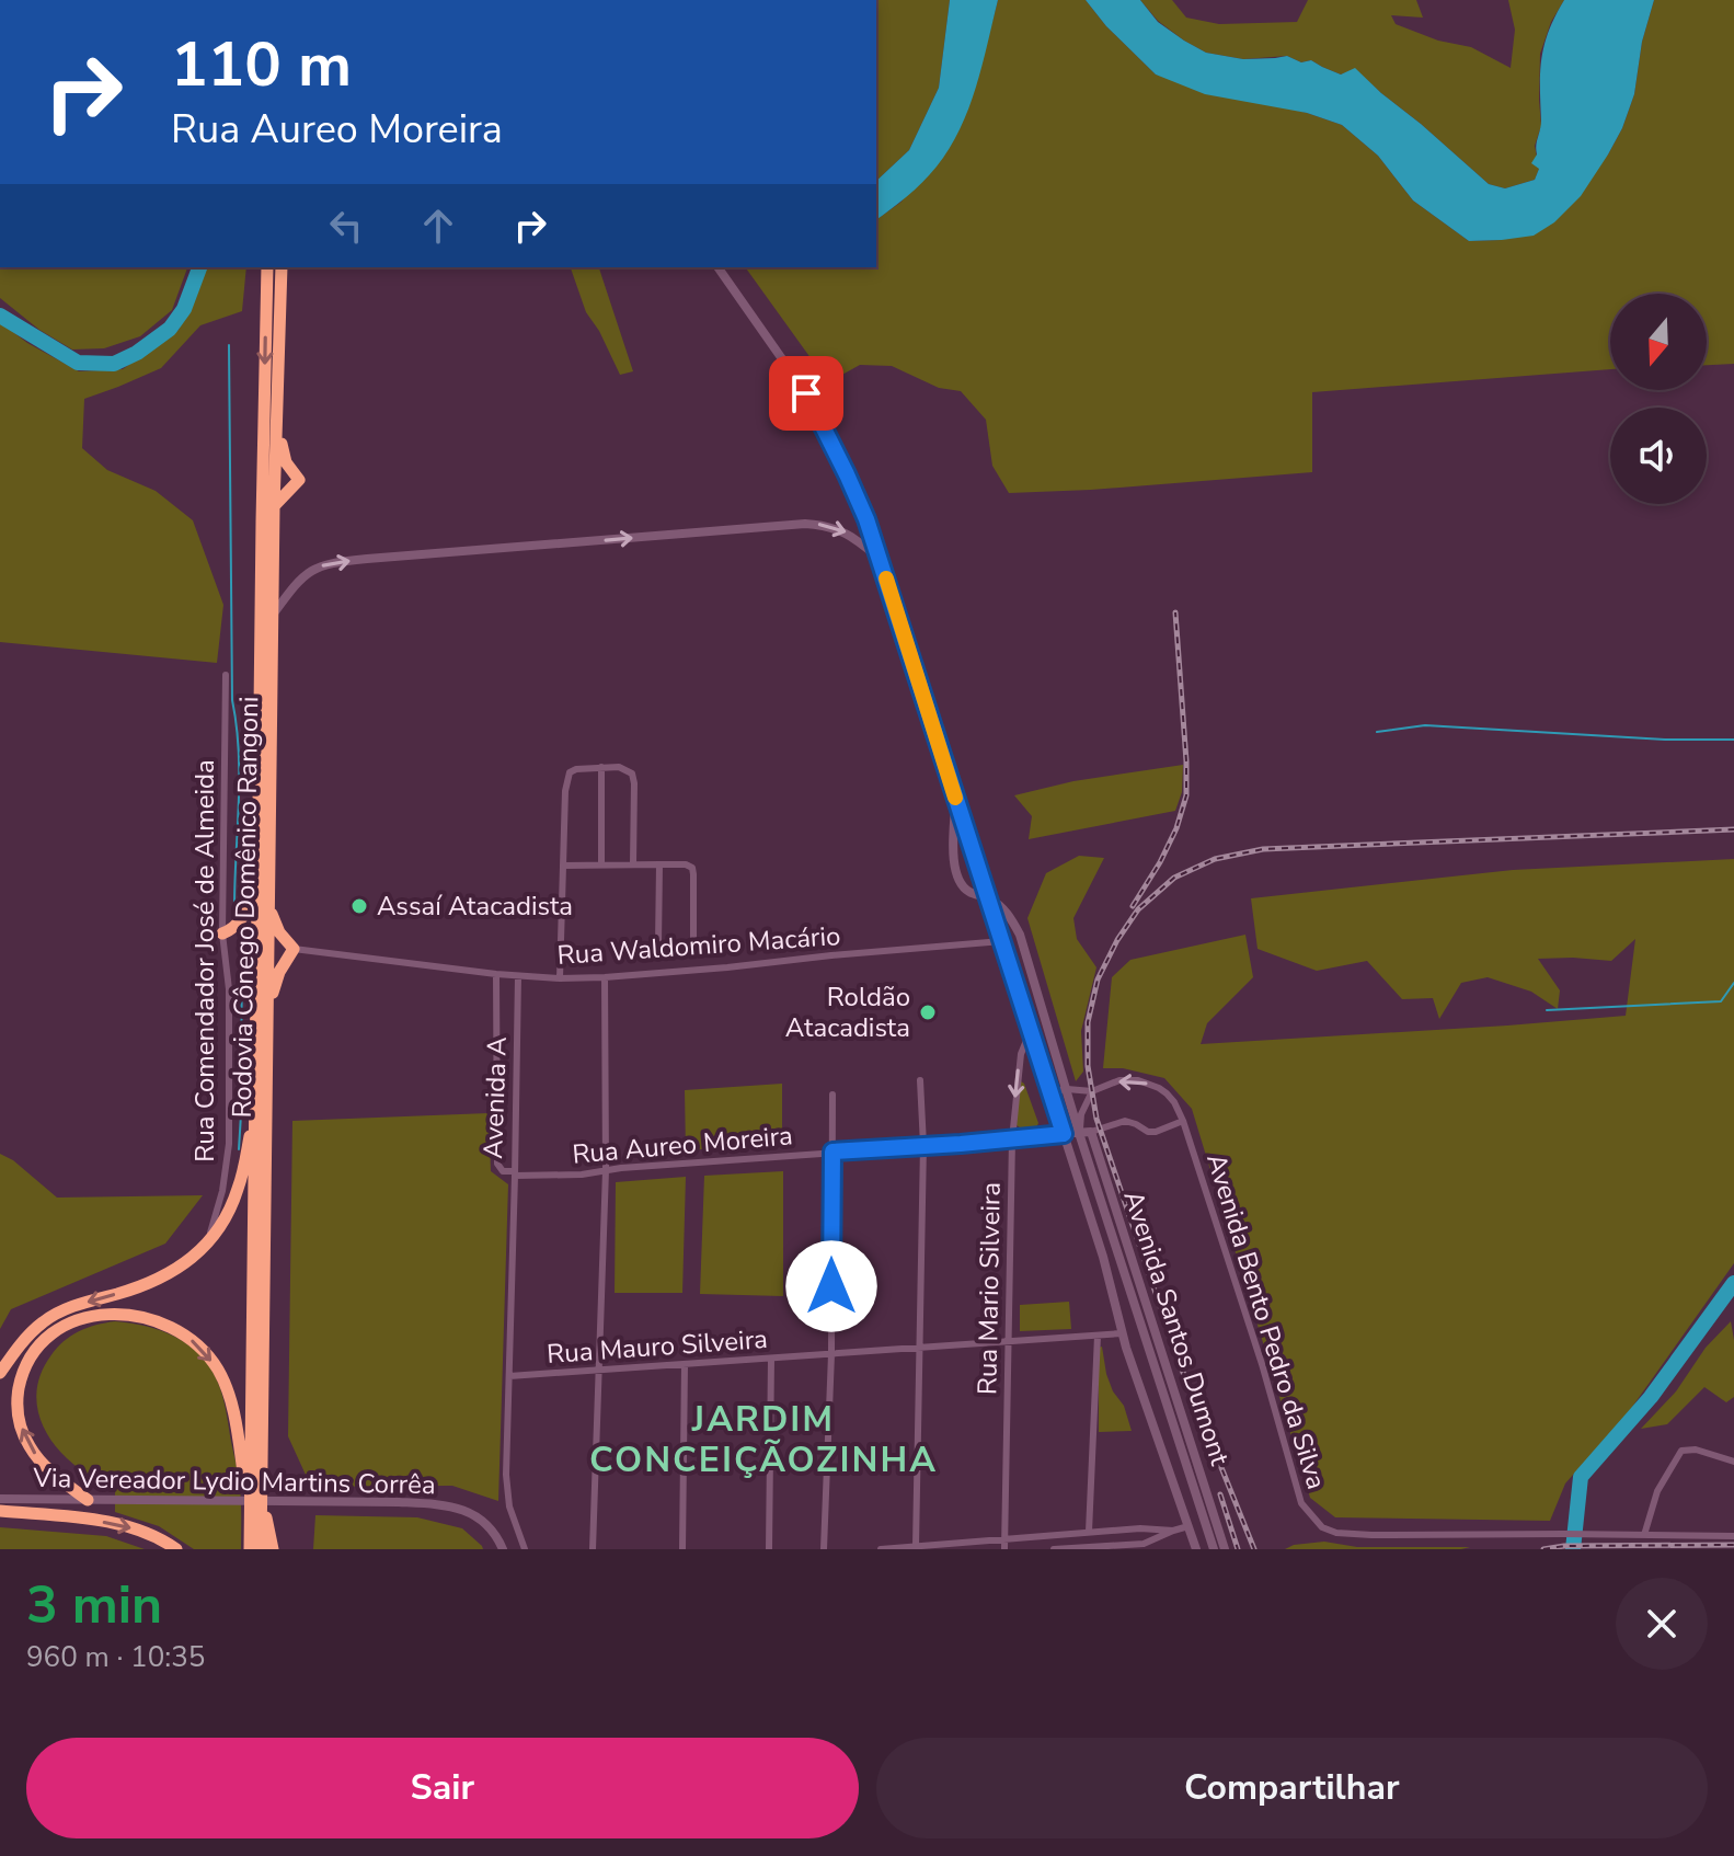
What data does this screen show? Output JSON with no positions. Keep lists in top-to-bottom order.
{
  "streets": {
    "highway": ["Rodovia Cônego Domênico Rangoni"],
    "main road": ["Avenida Santos Dumont", "Via Vereador Lydio Martins Corrêa"],
    "street": [
      "Rua Waldomiro Macário",
      "Rua Comendador José de Almeida",
      "Avenida A",
      "Rua Aureo Moreira",
      "Rua Mario Silveira",
      "Avenida Bento Pedro da Silva",
      "Rua Mauro Silveira"
    ]
  },
  "crossings": [
    ["Rua Waldomiro Macário", "Avenida A"],
    ["Rua Waldomiro Macário", "Avenida Santos Dumont"],
    ["Avenida A", "Rua Aureo Moreira"],
    ["Rua Aureo Moreira", "Rua Mario Silveira"],
    ["Rua Aureo Moreira", "Avenida Santos Dumont"],
    ["Rua Mario Silveira", "Avenida Santos Dumont"],
    ["Rua Mario Silveira", "Rua Mauro Silveira"],
    ["Avenida Bento Pedro da Silva", "Avenida Santos Dumont"],
    ["Avenida Santos Dumont", "Rua Mauro Silveira"]
  ],
  "districts": ["JARDIM CONCEIÇÃOZINHA"],
  "places": ["Assaí Atacadista", "Roldão Atacadista"],
  "north": "bottom",
  "page": {
    "turn": ["110 m", "Rua Aureo Moreira"],
    "heading": ["3 min", "960 m · 10:35"],
    "buttons": ["Sair", "Compartilhar"]
  }
}
